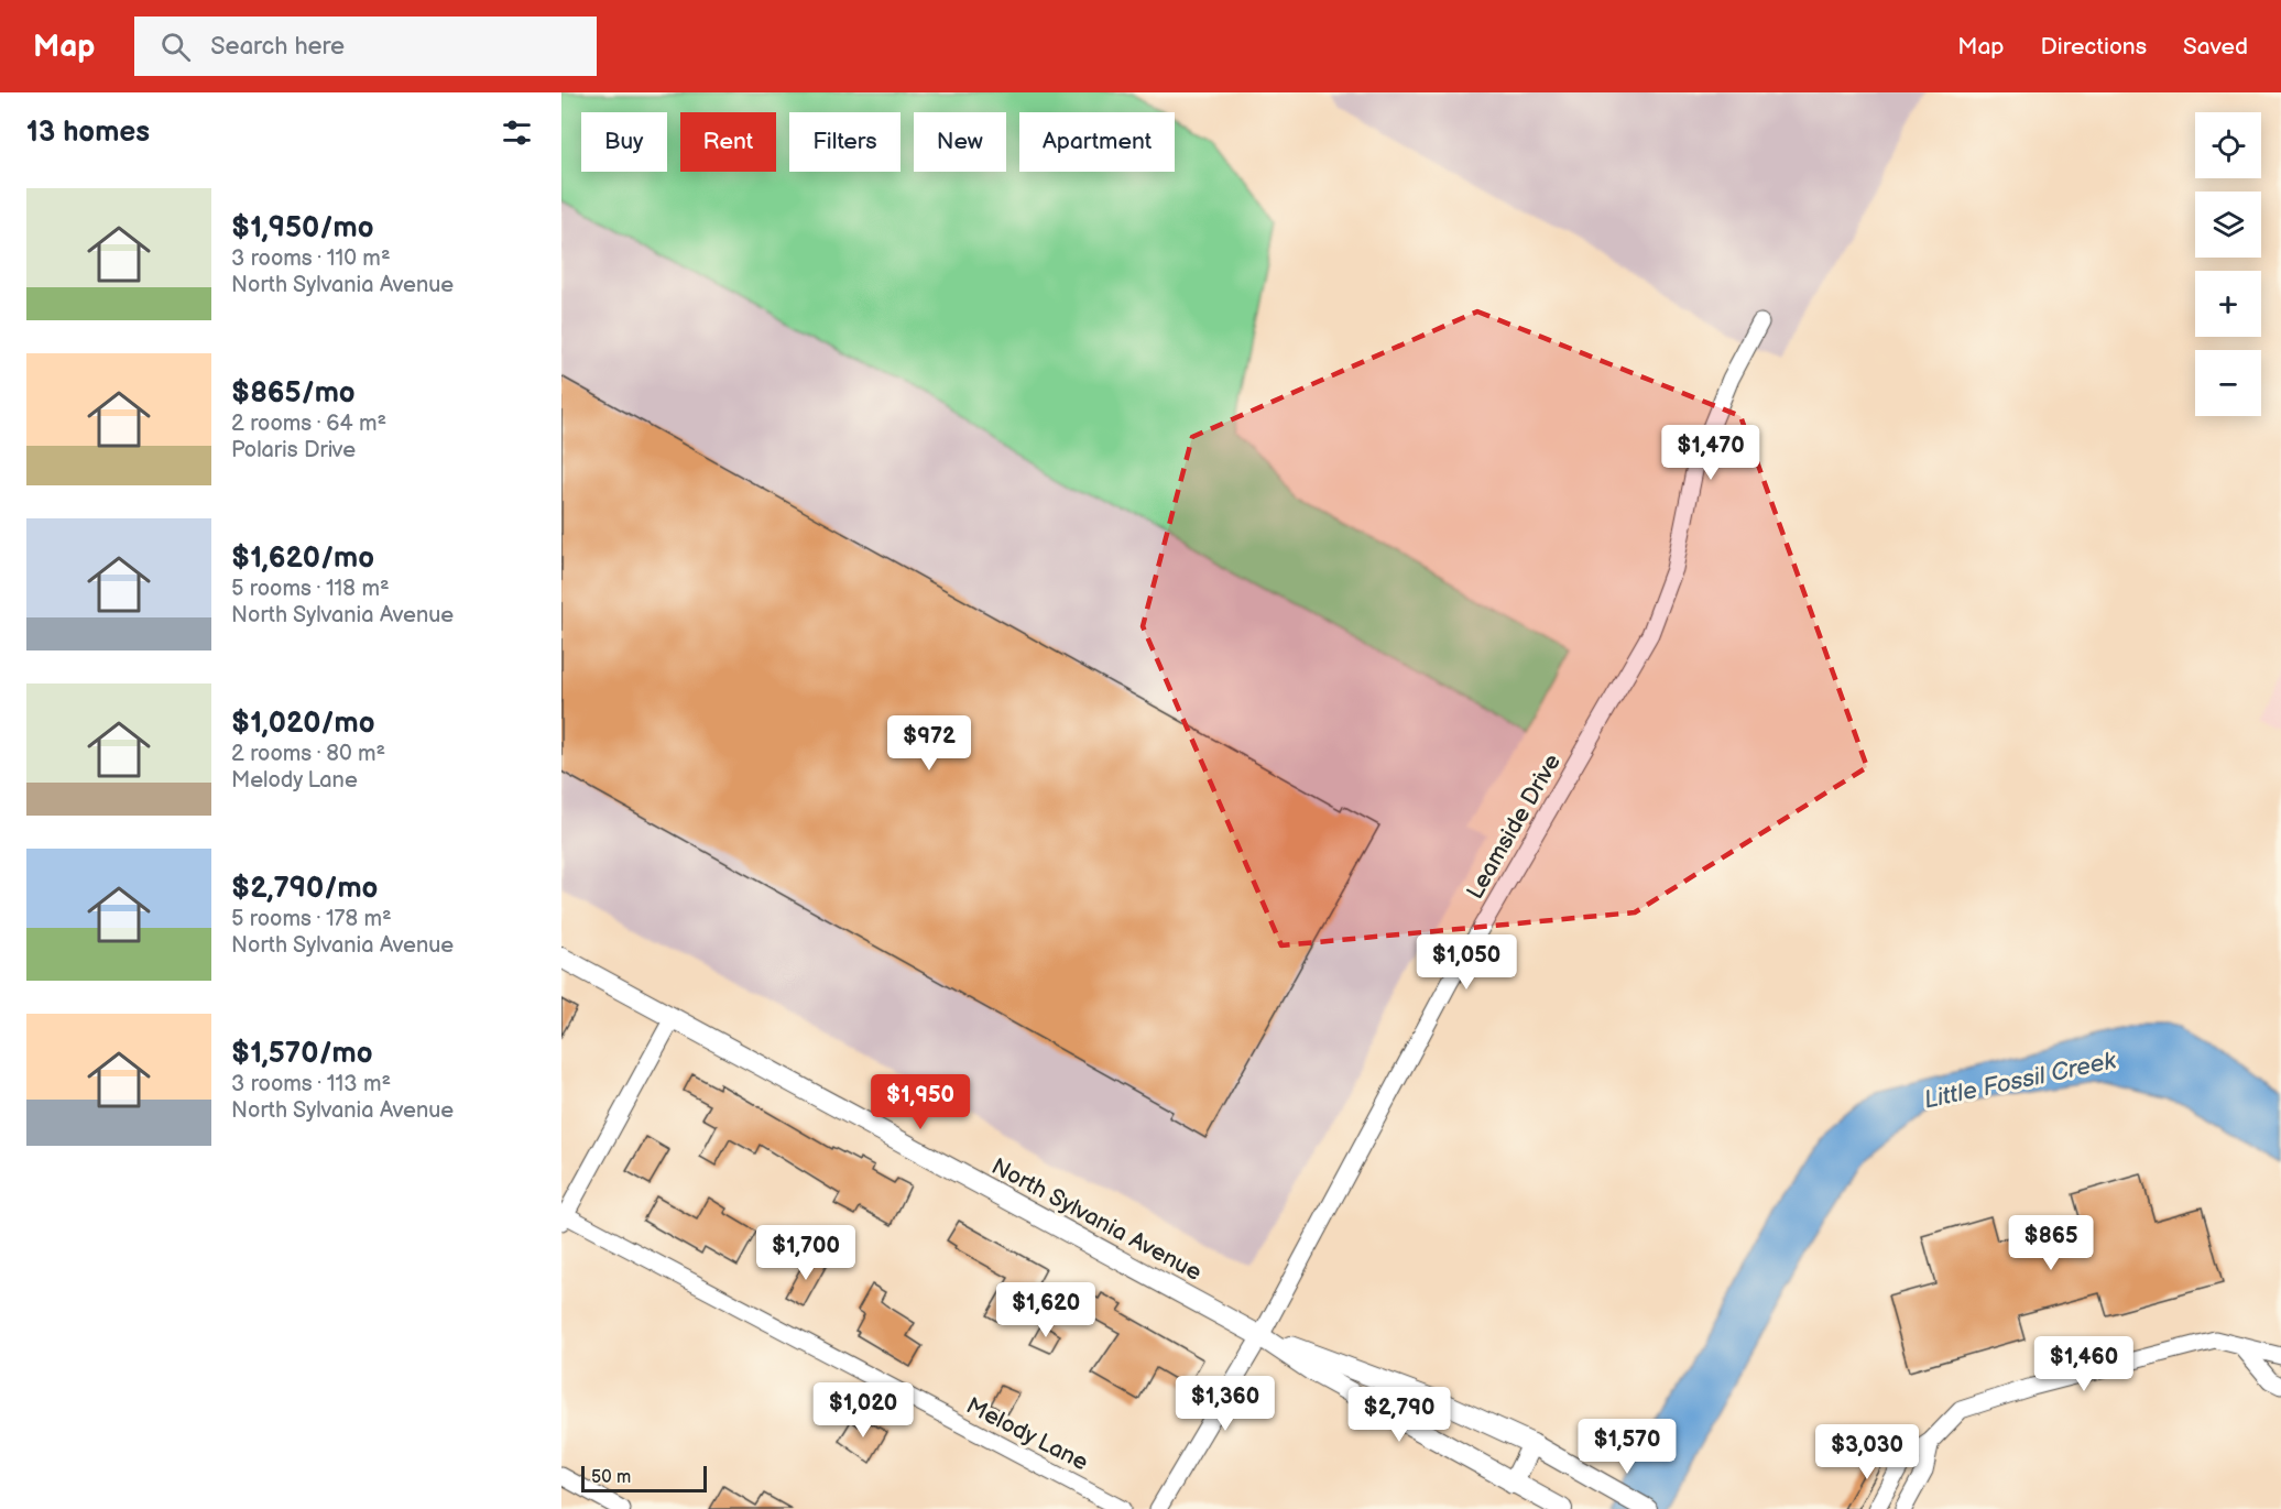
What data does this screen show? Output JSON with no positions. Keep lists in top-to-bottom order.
{
  "streets": {
    "street": ["Leamside Drive", "North Sylvania Avenue", "Melody Lane"]
  },
  "crossings": [
    ["Leamside Drive", "North Sylvania Avenue"]
  ],
  "water": ["Little Fossil Creek"],
  "scale_bar": "50 m",
  "page": {
    "header": "Map",
    "search": "Search here",
    "nav": ["Map", "Directions", "Saved"],
    "heading": "13 homes",
    "map_buttons": ["+", "−"],
    "chip": [
      "Buy",
      "Rent",
      "Filters",
      "New",
      "Apartment"
    ],
    "list": [
      {
        "name": "$1,950/mo",
        "note": "3 rooms · 110 m² · North Sylvania Avenue"
      },
      {
        "name": "$865/mo",
        "note": "2 rooms · 64 m² · Polaris Drive"
      },
      {
        "name": "$1,620/mo",
        "note": "5 rooms · 118 m² · North Sylvania Avenue"
      },
      {
        "name": "$1,020/mo",
        "note": "2 rooms · 80 m² · Melody Lane"
      },
      {
        "name": "$2,790/mo",
        "note": "5 rooms · 178 m² · North Sylvania Avenue"
      },
      {
        "name": "$1,570/mo",
        "note": "3 rooms · 113 m² · North Sylvania Avenue"
      }
    ],
    "price": [
      "$1,470",
      "$972",
      "$1,050",
      "$1,950",
      "$865",
      "$1,700",
      "$1,620",
      "$1,460",
      "$1,360",
      "$1,020",
      "$2,790",
      "$1,570",
      "$3,030"
    ],
    "scale": "50 m"
  }
}
